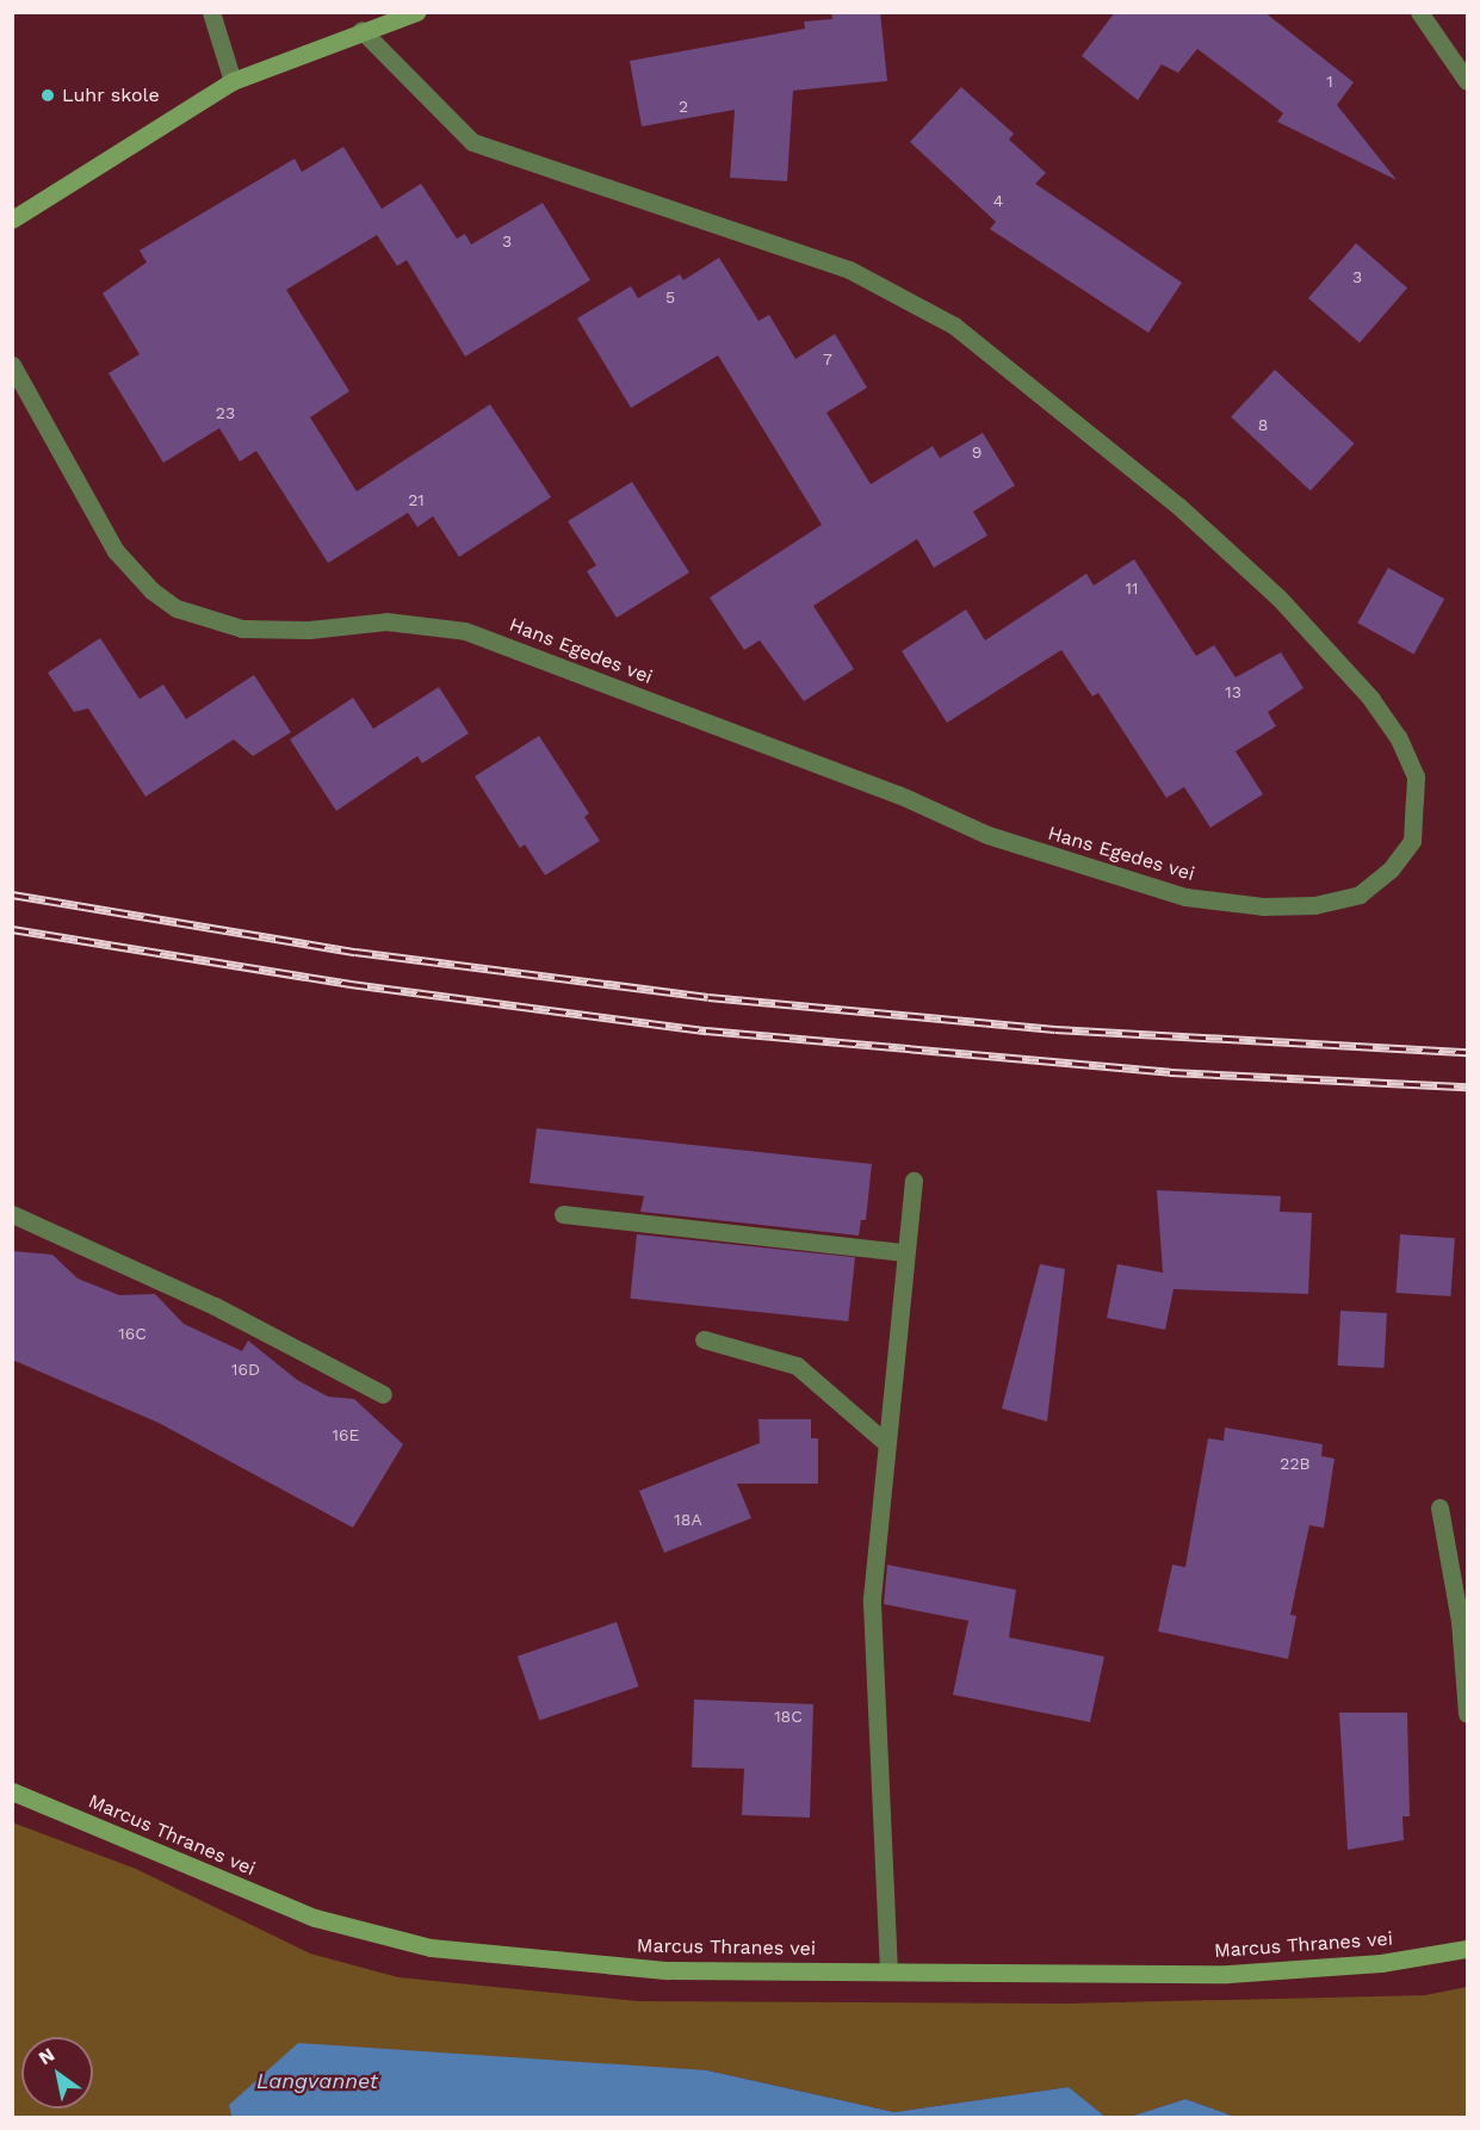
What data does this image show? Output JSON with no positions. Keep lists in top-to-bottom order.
{
  "streets": {
    "main road": ["Marcus Thranes vei"],
    "street": ["Hans Egedes vei"]
  },
  "water": ["Langvannet"],
  "places": ["Luhr skole"],
  "house_numbers": [
    "1",
    "2",
    "4",
    "3",
    "3",
    "5",
    "7",
    "23",
    "8",
    "9",
    "21",
    "11",
    "13",
    "16C",
    "16D",
    "16E",
    "22B",
    "18A",
    "18C"
  ],
  "north": "top left"
}
